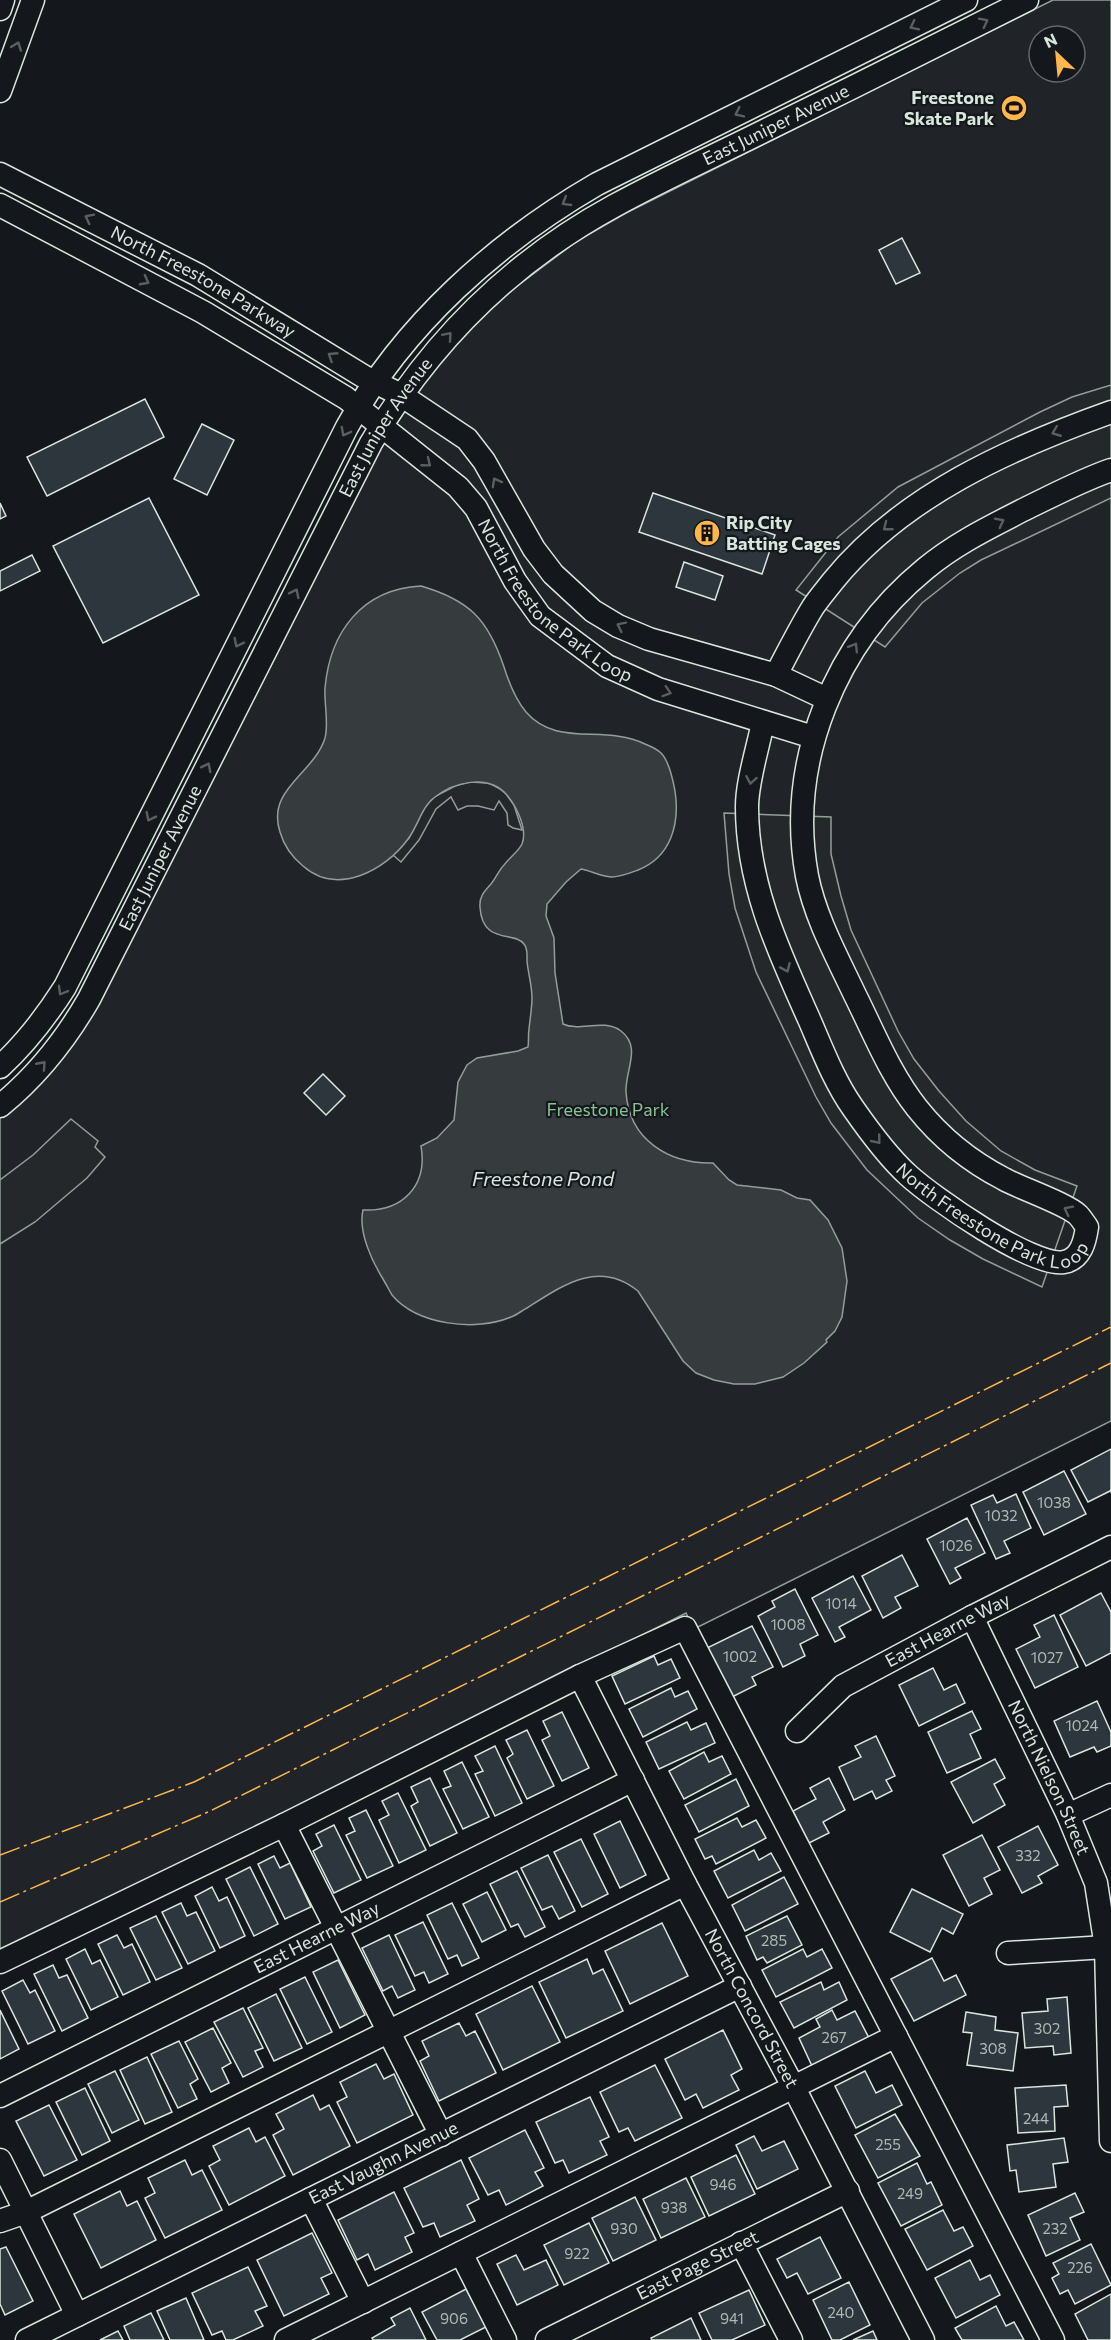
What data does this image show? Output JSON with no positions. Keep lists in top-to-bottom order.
{
  "streets": {
    "street": [
      "East Juniper Avenue",
      "North Freestone Parkway",
      "North Freestone Park Loop",
      "East Hearne Way",
      "North Nielson Street",
      "North Concord Street",
      "East Vaughn Avenue",
      "East Page Street"
    ]
  },
  "crossings": [
    ["East Juniper Avenue", "North Freestone Parkway"],
    ["East Juniper Avenue", "North Freestone Park Loop"],
    ["North Freestone Parkway", "North Freestone Park Loop"],
    ["East Hearne Way", "North Nielson Street"],
    ["East Hearne Way", "North Concord Street"],
    ["North Concord Street", "East Vaughn Avenue"],
    ["North Concord Street", "East Page Street"]
  ],
  "water": ["Freestone Pond"],
  "parks": ["Freestone Park"],
  "places": {
    "sports": ["Freestone Skate Park"],
    "building": ["Rip City Batting Cages"]
  },
  "house_numbers": [
    "1038",
    "1032",
    "1026",
    "1014",
    "1008",
    "1002",
    "1027",
    "1024",
    "332",
    "285",
    "302",
    "267",
    "308",
    "244",
    "255",
    "946",
    "249",
    "938",
    "930",
    "232",
    "922",
    "226",
    "240",
    "906",
    "941"
  ],
  "north": "top left"
}
